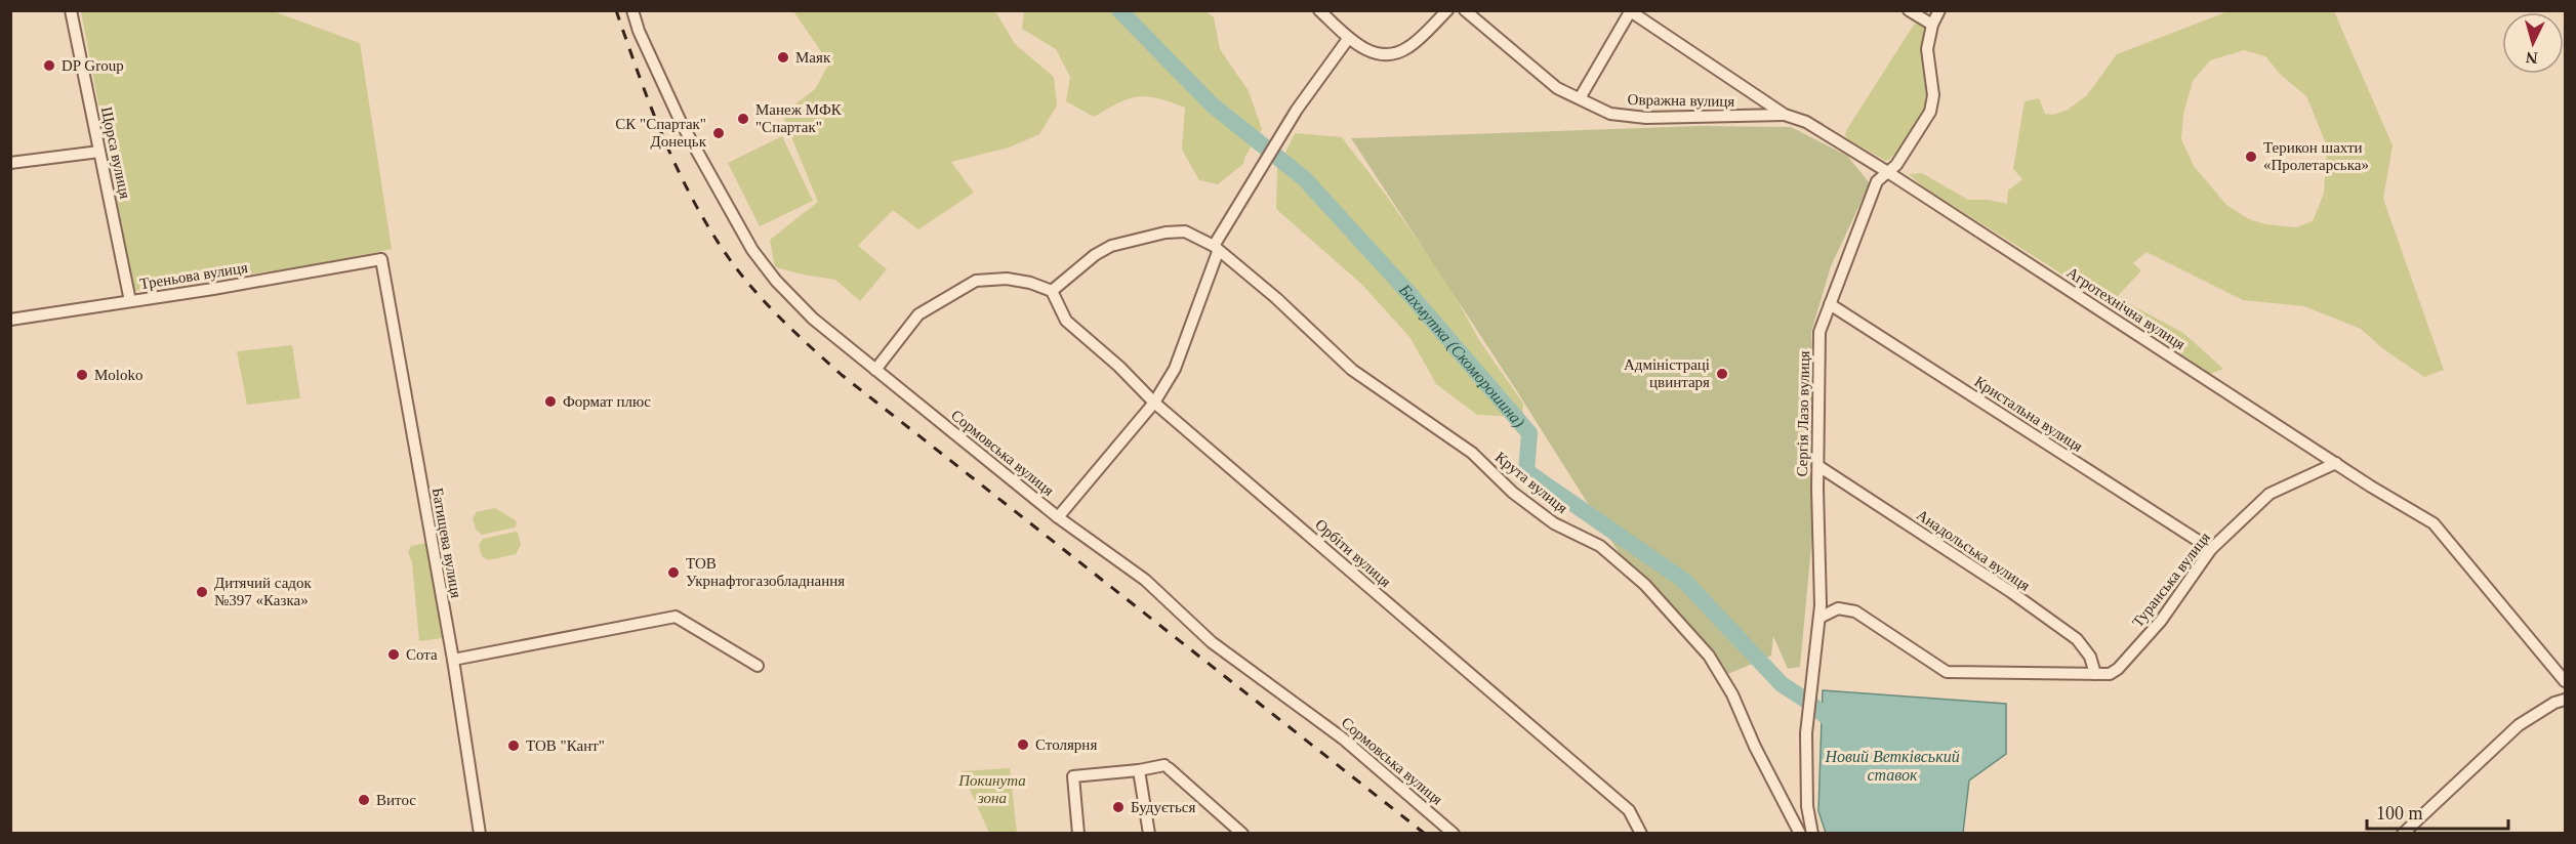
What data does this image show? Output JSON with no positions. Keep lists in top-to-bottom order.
{
  "streets": {
    "street": [
      "Овражна вулиця",
      "Щорса вулиця",
      "Треньова вулиця",
      "Агротехнічна вулиця",
      "Сергія Лазо вулиця",
      "Кристальна вулиця",
      "Сормовська вулиця",
      "Крута вулиця",
      "Батищева вулиця",
      "Анадольська вулиця",
      "Орбіти вулиця",
      "Туранська вулиця"
    ]
  },
  "crossings": [
    ["Овражна вулиця", "Агротехнічна вулиця"],
    ["Щорса вулиця", "Треньова вулиця"],
    ["Треньова вулиця", "Батищева вулиця"],
    ["Агротехнічна вулиця", "Сергія Лазо вулиця"],
    ["Агротехнічна вулиця", "Туранська вулиця"],
    ["Сергія Лазо вулиця", "Кристальна вулиця"],
    ["Сергія Лазо вулиця", "Анадольська вулиця"],
    ["Кристальна вулиця", "Туранська вулиця"],
    ["Крута вулиця", "Орбіти вулиця"],
    ["Анадольська вулиця", "Туранська вулиця"]
  ],
  "water": ["Бахмутка (Скоморошина)", "Новий Ветківський ставок"],
  "parks": ["Покинута зона"],
  "places": [
    "Маяк",
    "DP Group",
    "Манеж МФК \"Спартак\"",
    "СК \"Спартак\" Донецьк",
    "Терикон шахти «Пролетарська»",
    "Адміністраці цвинтаря",
    "Moloko",
    "Формат плюс",
    "ТОВ Укрнафтогазобладнання",
    "Дитячий садок №397 «Казка»",
    "Сота",
    "Столярня",
    "ТОВ \"Кант\"",
    "Витос",
    "Будується"
  ],
  "scale_bar": "100 m",
  "north": "bottom"
}
